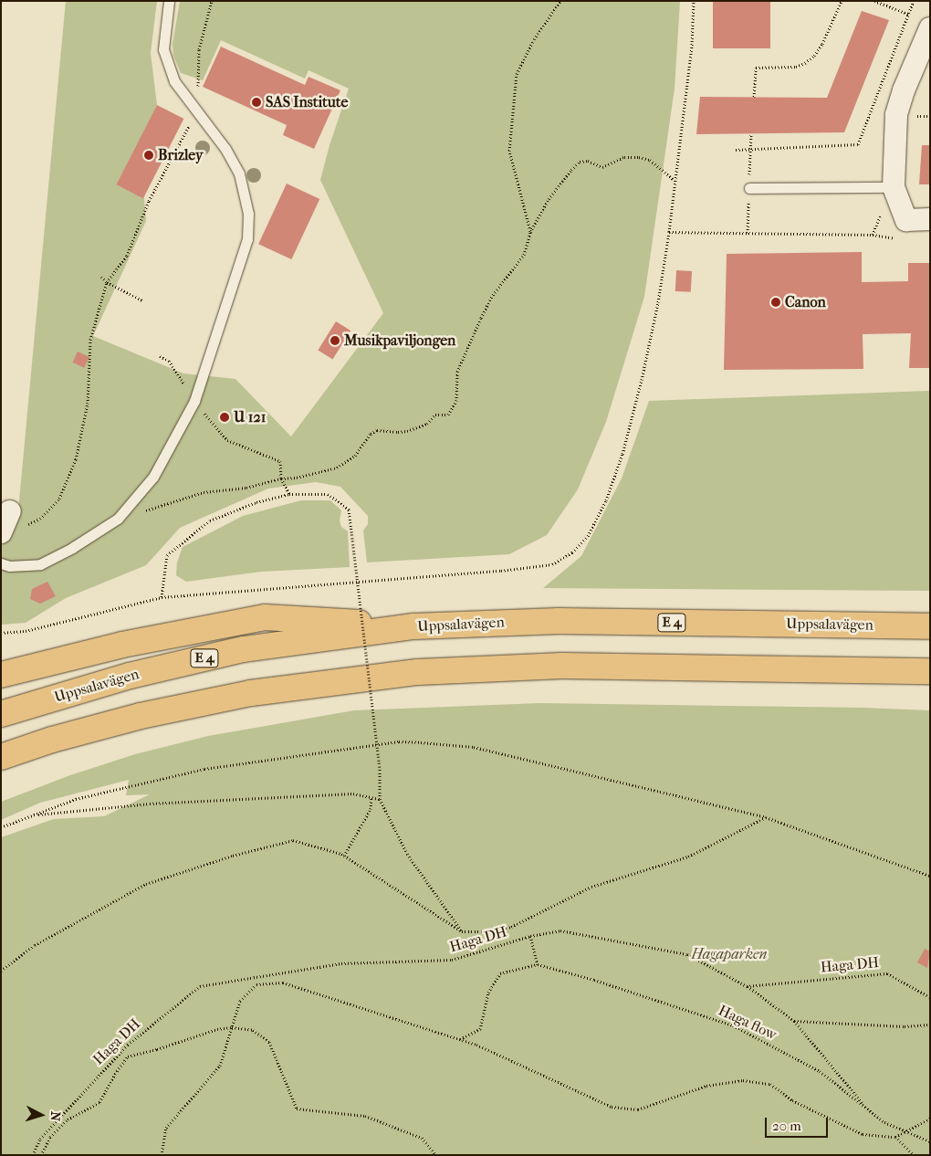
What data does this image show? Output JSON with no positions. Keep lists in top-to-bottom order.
{
  "streets": {
    "highway": ["E 4", "Uppsalavägen"],
    "path": ["Haga DH", "Haga flow"]
  },
  "parks": ["Hagaparken"],
  "places": [
    "SAS Institute",
    "Brizley",
    "Canon",
    "Musikpaviljongen",
    "U 121"
  ],
  "scale_bar": "20 m",
  "north": "right"
}
